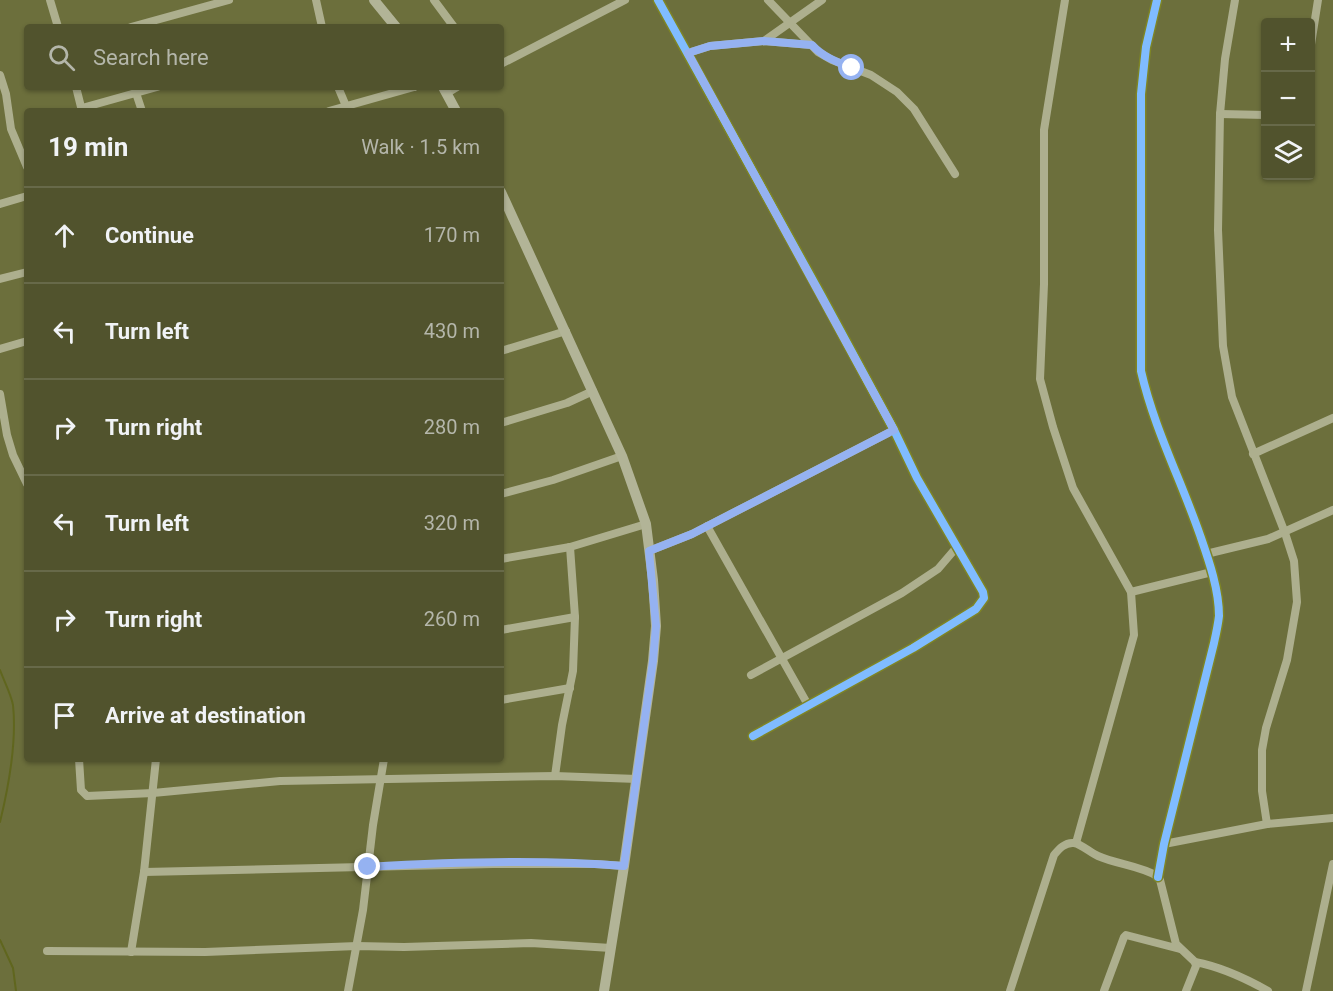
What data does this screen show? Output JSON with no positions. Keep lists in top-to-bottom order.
{
  "page": {
    "map_buttons": ["+", "−"],
    "search": "Search here",
    "heading": ["19 min", "Walk · 1.5 km"],
    "list": [
      ["Continue", "170 m"],
      ["Turn left", "430 m"],
      ["Turn right", "280 m"],
      ["Turn left", "320 m"],
      ["Turn right", "260 m"],
      "Arrive at destination"
    ]
  }
}
